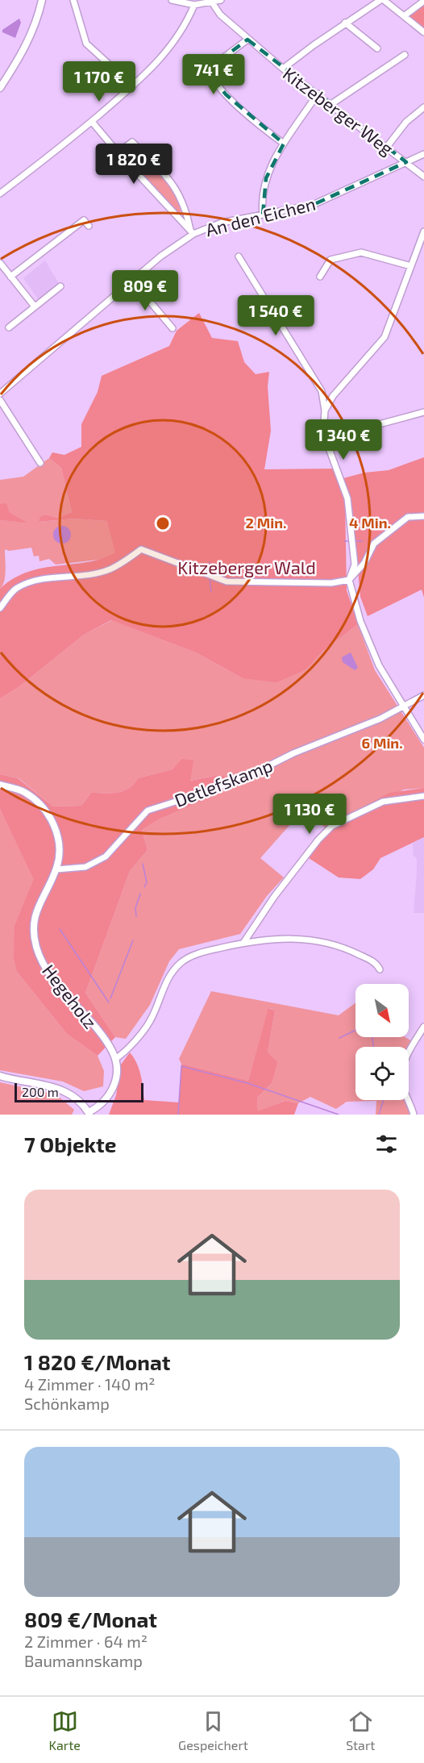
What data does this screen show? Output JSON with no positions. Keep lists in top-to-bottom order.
{
  "streets": {
    "street": [
      "Kitzeberger Weg",
      "An den Eichen",
      "Detlefskamp",
      "Hegeholz"
    ]
  },
  "crossings": [
    ["Kitzeberger Weg", "An den Eichen"],
    ["Detlefskamp", "Hegeholz"]
  ],
  "parks": ["Kitzeberger Wald"],
  "scale_bar": "200 m",
  "north": "bottom right",
  "page": {
    "price": [
      "741 €",
      "1 170 €",
      "1 820 €",
      "809 €",
      "1 540 €",
      "1 340 €",
      "1 130 €"
    ],
    "scale": "200 m",
    "heading": "7 Objekte",
    "list": [
      {
        "name": "1 820 €/Monat",
        "note": "4 Zimmer · 140 m² · Schönkamp"
      },
      {
        "name": "809 €/Monat",
        "note": "2 Zimmer · 64 m² · Baumannskamp"
      }
    ],
    "tabs": ["Karte", "Gespeichert", "Start"]
  },
  "rings": ["2 Min.", "4 Min.", "6 Min."]
}
